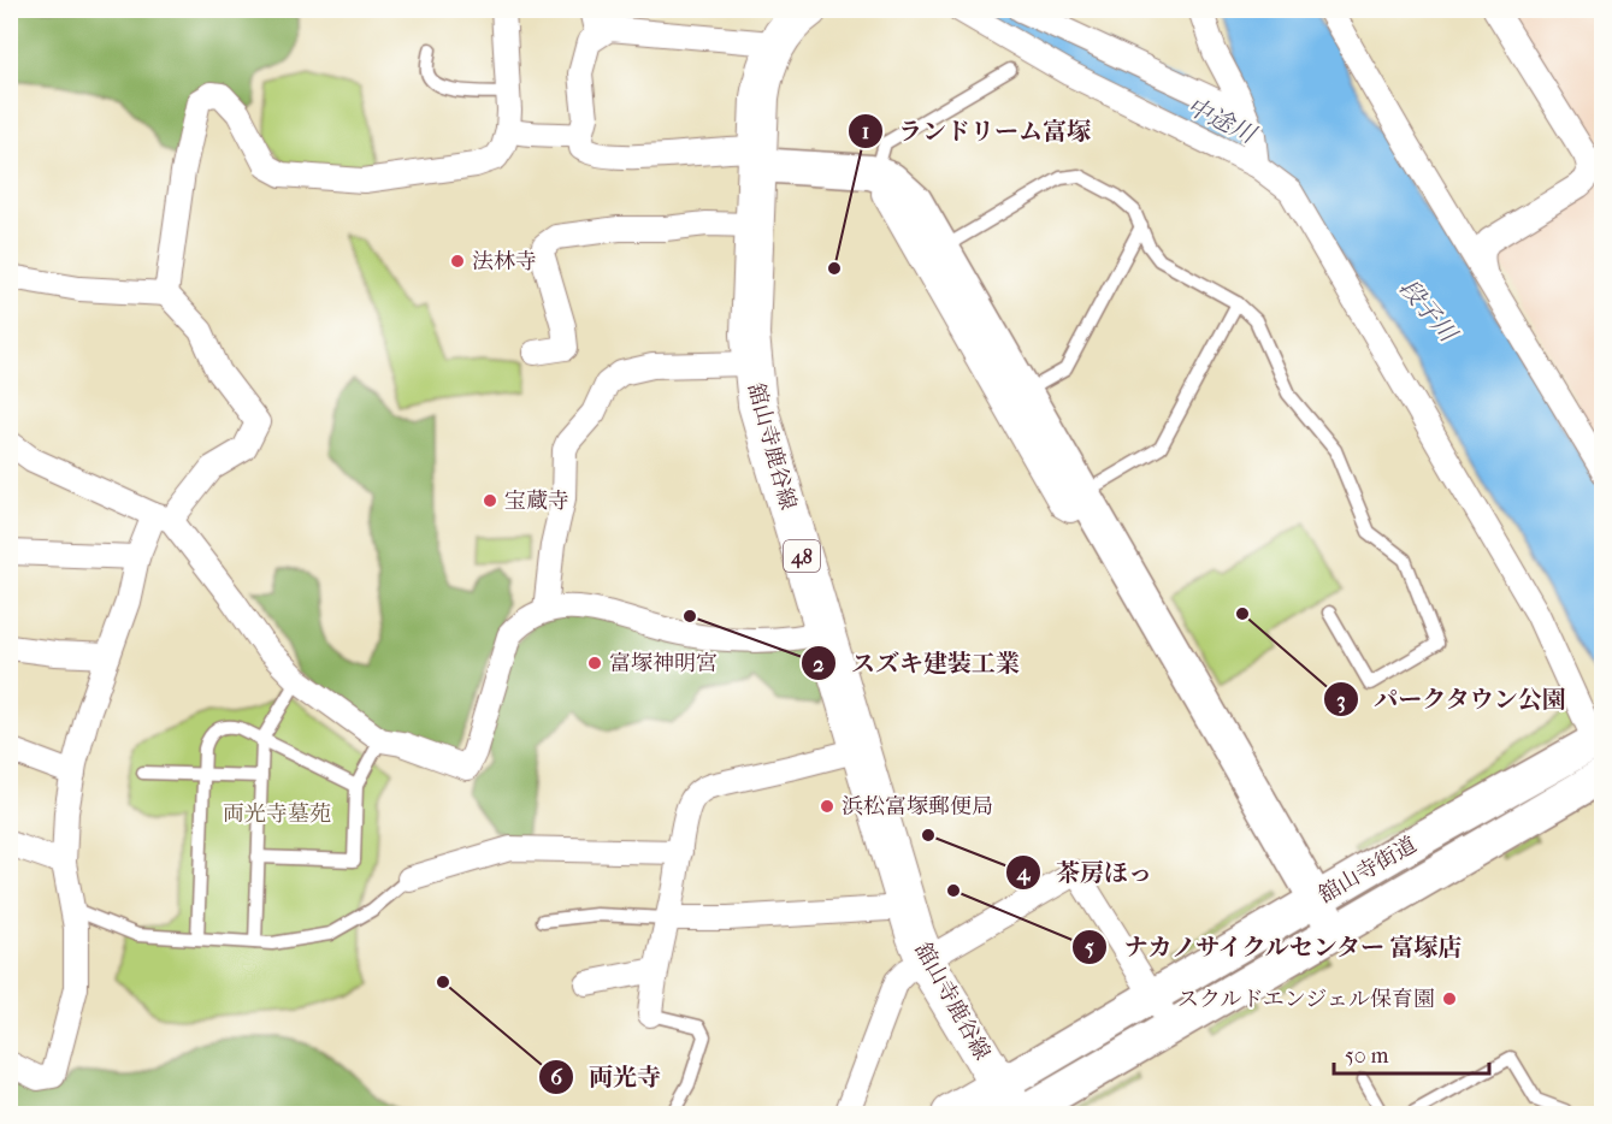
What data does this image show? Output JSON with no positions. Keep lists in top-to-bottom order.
{
  "streets": {
    "main road": ["舘山寺鹿谷線", "48", "舘山寺街道"]
  },
  "crossings": [
    ["舘山寺鹿谷線", "舘山寺街道"]
  ],
  "water": ["中途川", "段子川"],
  "parks": ["両光寺墓苑"],
  "places": [
    "法林寺",
    "ランドリーム富塚",
    "宝蔵寺",
    "パークタウン公園",
    "スズキ建装工業",
    "富塚神明宮",
    "浜松富塚郵便局",
    "茶房ほっ",
    "ナカノサイクルセンター 富塚店",
    "両光寺",
    "スクルドエンジェル保育園"
  ],
  "scale_bar": "50 m"
}
